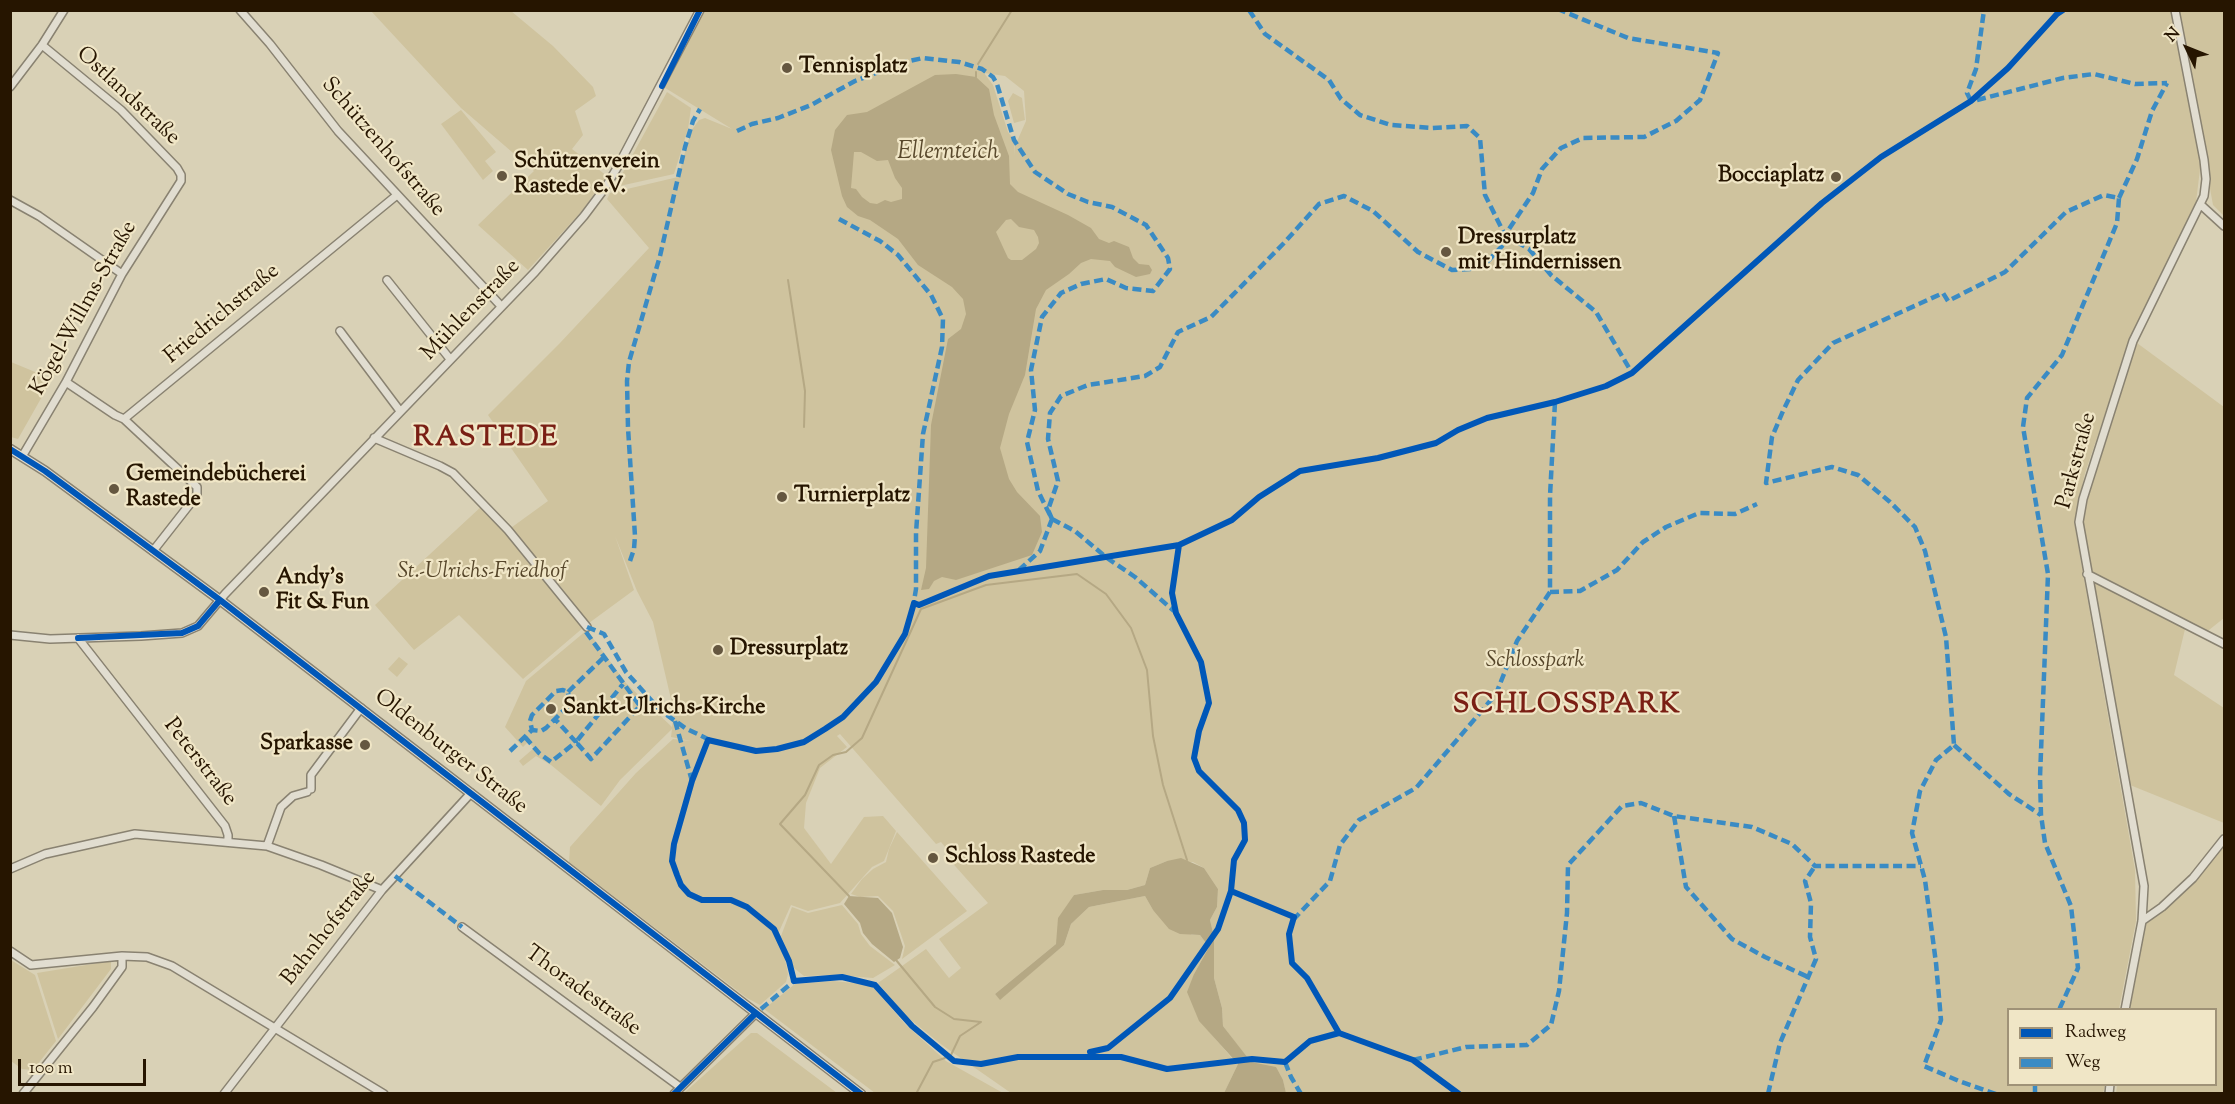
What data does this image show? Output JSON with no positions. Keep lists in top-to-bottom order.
{
  "streets": {
    "street": [
      "Ostlandstraße",
      "Schützenhofstraße",
      "Kögel-Willms-Straße",
      "Mühlenstraße",
      "Friedrichstraße",
      "Parkstraße",
      "Oldenburger Straße",
      "Peterstraße",
      "Bahnhofstraße",
      "Thoradestraße"
    ]
  },
  "crossings": [
    ["Ostlandstraße", "Kögel-Willms-Straße"],
    ["Schützenhofstraße", "Mühlenstraße"],
    ["Schützenhofstraße", "Friedrichstraße"],
    ["Kögel-Willms-Straße", "Oldenburger Straße"],
    ["Mühlenstraße", "Oldenburger Straße"],
    ["Mühlenstraße", "Peterstraße"],
    ["Oldenburger Straße", "Bahnhofstraße"],
    ["Peterstraße", "Bahnhofstraße"]
  ],
  "districts": ["RASTEDE", "SCHLOSSPARK"],
  "water": ["Ellernteich"],
  "parks": ["St.-Ulrichs-Friedhof", "Schlosspark"],
  "places": [
    "Tennisplatz",
    "Schützenverein Rastede e.V.",
    "Bocciaplatz",
    "Dressurplatz mit Hindernissen",
    "Gemeindebücherei Rastede",
    "Turnierplatz",
    "Andy's Fit & Fun",
    "Dressurplatz",
    "Sankt-Ulrichs-Kirche",
    "Sparkasse",
    "Schloss Rastede"
  ],
  "legend": ["Radweg", "Weg"],
  "scale_bar": "100 m",
  "north": "top left"
}
